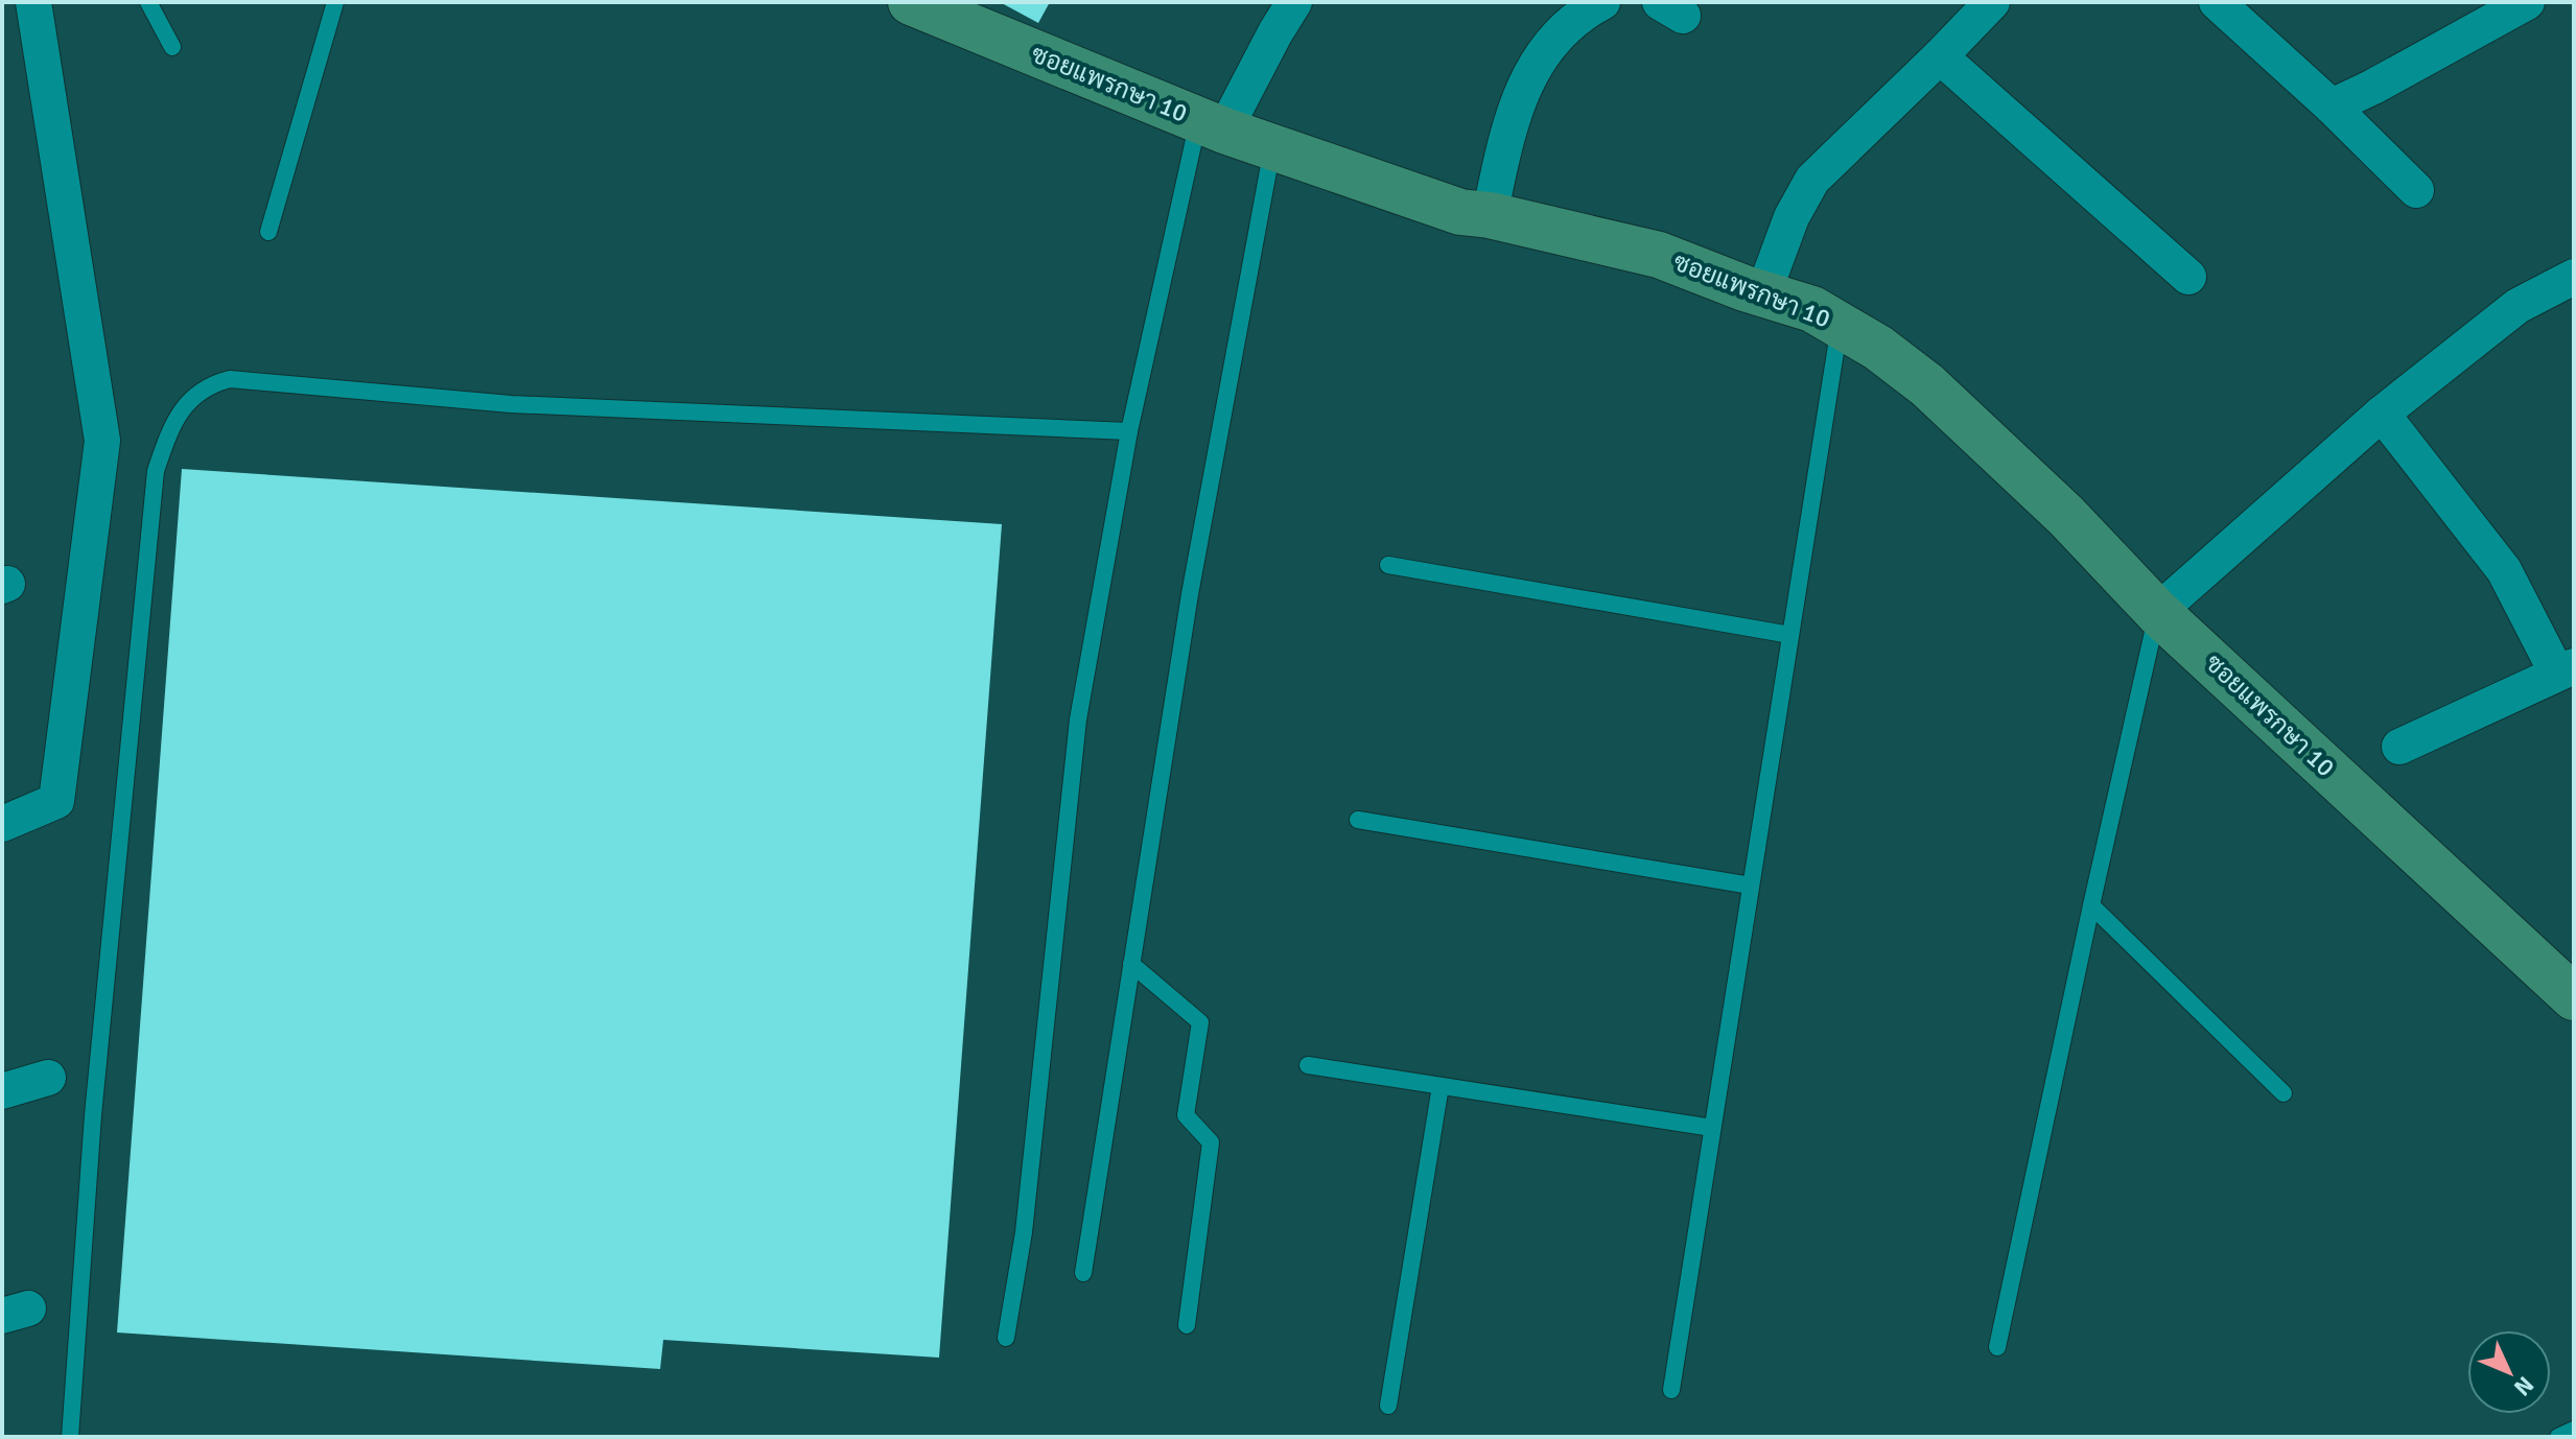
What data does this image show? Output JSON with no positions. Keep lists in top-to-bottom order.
{
  "streets": {
    "street": ["ซอยแพรกษา 10"]
  },
  "north": "bottom right"
}
